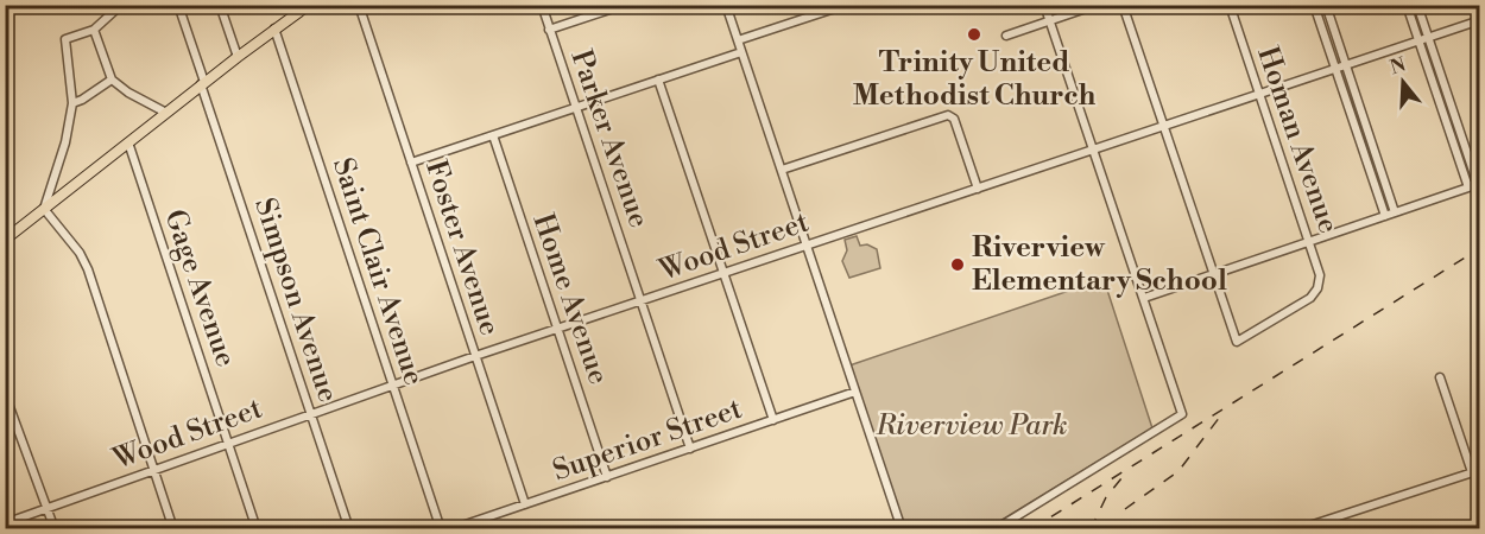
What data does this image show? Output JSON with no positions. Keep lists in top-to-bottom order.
{
  "streets": {
    "street": [
      "Parker Avenue",
      "Homan Avenue",
      "Wood Street",
      "Foster Avenue",
      "Saint Clair Avenue",
      "Gage Avenue",
      "Home Avenue",
      "Simpson Avenue",
      "Superior Street"
    ]
  },
  "crossings": [
    ["Parker Avenue", "Wood Street"],
    ["Parker Avenue", "Superior Street"],
    ["Homan Avenue", "Wood Street"],
    ["Wood Street", "Foster Avenue"],
    ["Wood Street", "Saint Clair Avenue"],
    ["Wood Street", "Gage Avenue"],
    ["Wood Street", "Home Avenue"],
    ["Wood Street", "Simpson Avenue"],
    ["Foster Avenue", "Superior Street"],
    ["Home Avenue", "Superior Street"]
  ],
  "parks": ["Riverview Park"],
  "places": ["Trinity United Methodist Church", "Riverview Elementary School"],
  "north": "top"
}
